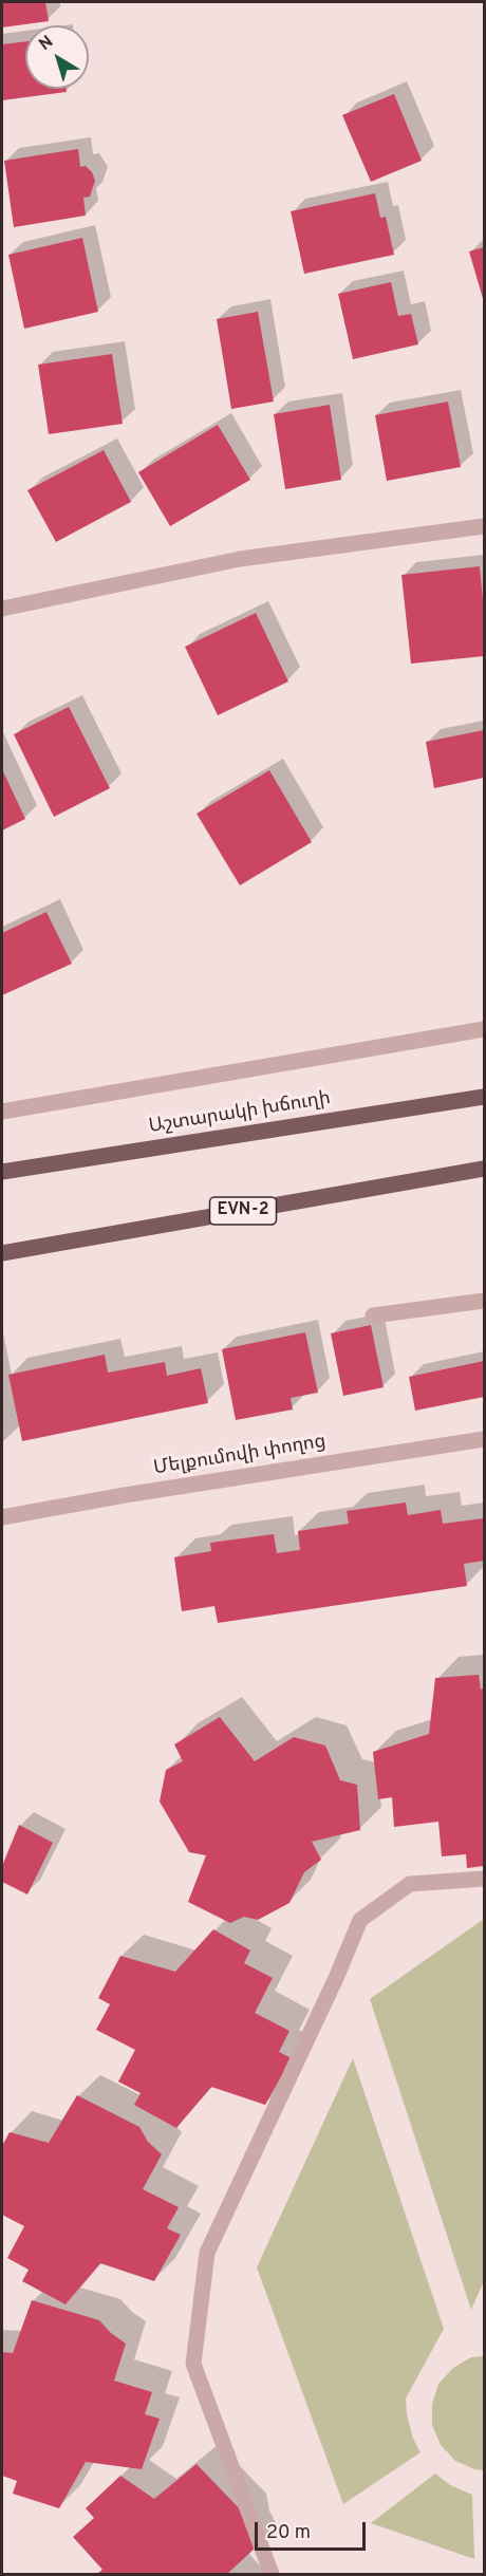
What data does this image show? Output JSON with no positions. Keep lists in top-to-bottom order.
{
  "streets": {
    "main road": ["Աշտարակի խճուղի", "EVN-2"],
    "street": ["Մելքումովի փողոց"]
  },
  "scale_bar": "20 m",
  "north": "top left"
}
